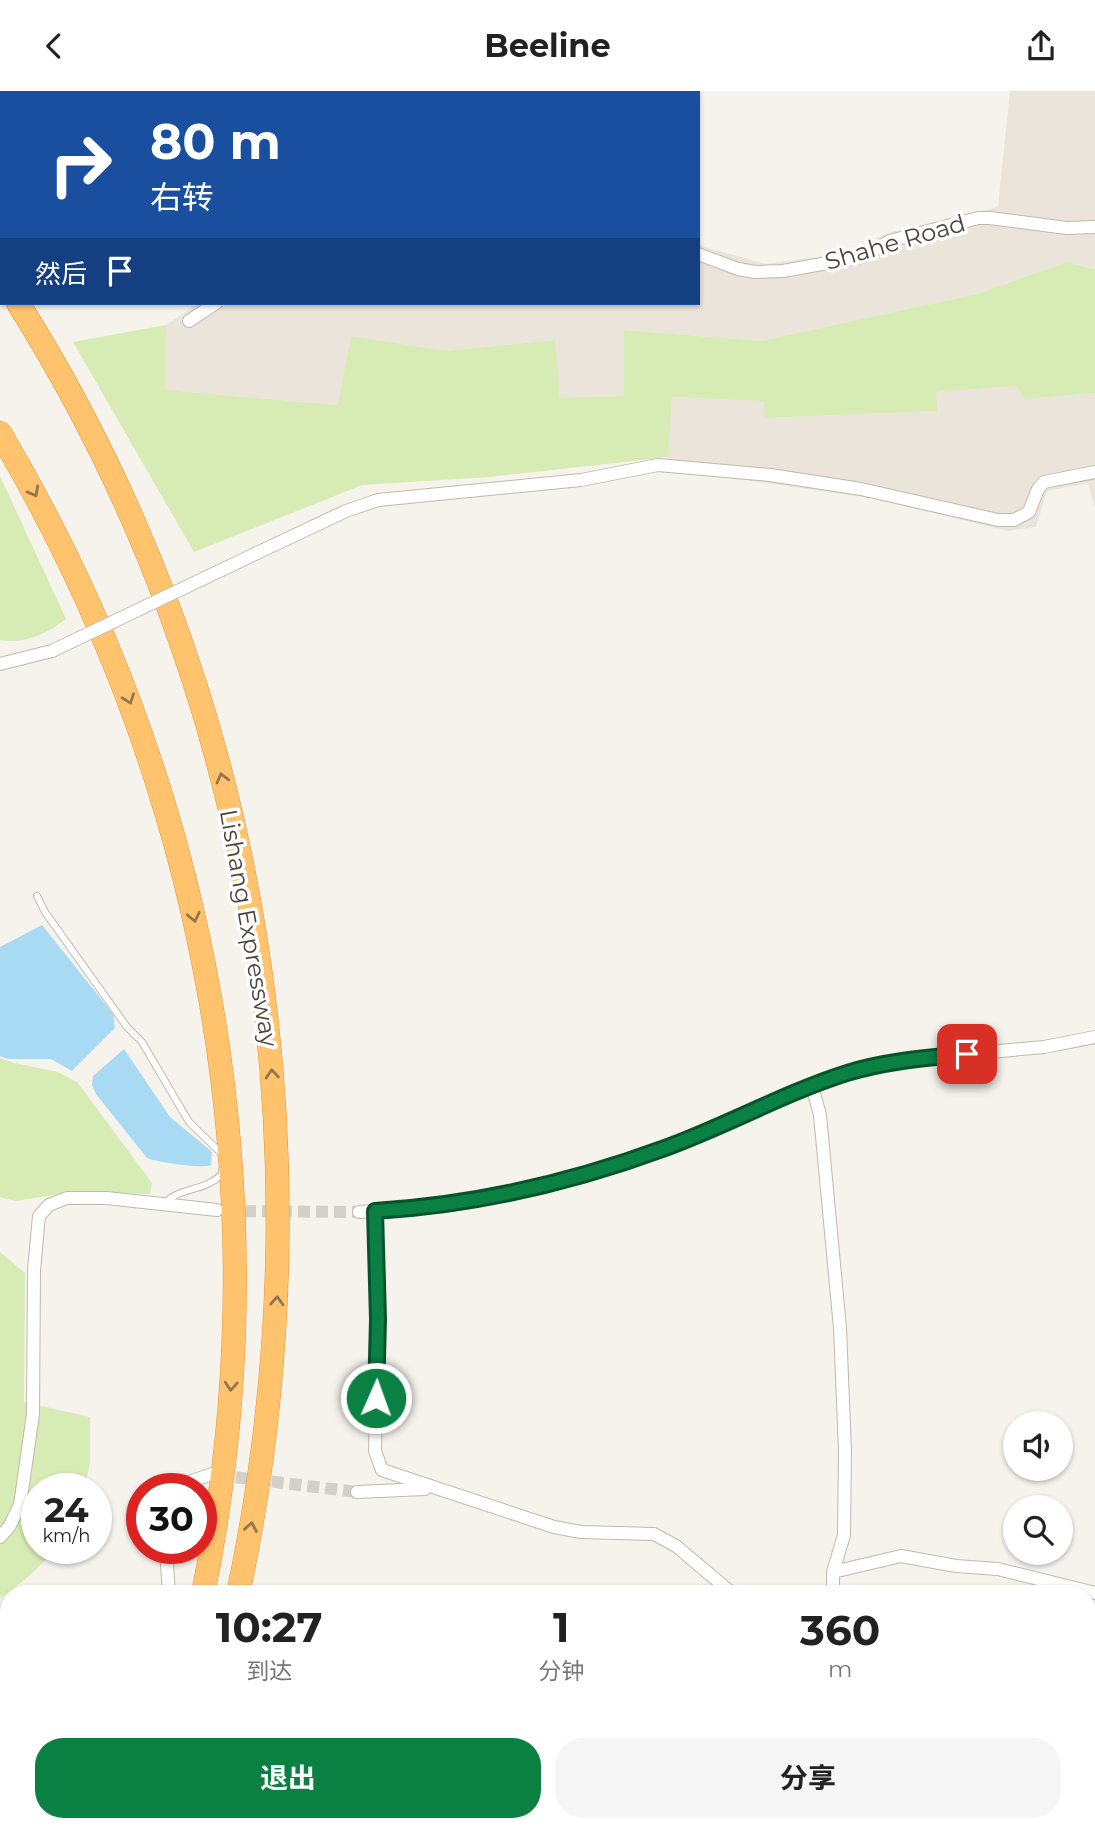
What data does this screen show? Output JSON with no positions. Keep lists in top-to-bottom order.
{
  "streets": {
    "highway": ["Lishang Expressway"],
    "street": ["Shahe Road"]
  },
  "page": {
    "header": "Beeline",
    "turn": ["80 m", "右转"],
    "then": "然后",
    "speed": "24 km/h",
    "limit": "30",
    "eta": [
      "10:27",
      "到达",
      "1",
      "分钟",
      "360",
      "m"
    ],
    "buttons": ["退出", "分享"]
  }
}
